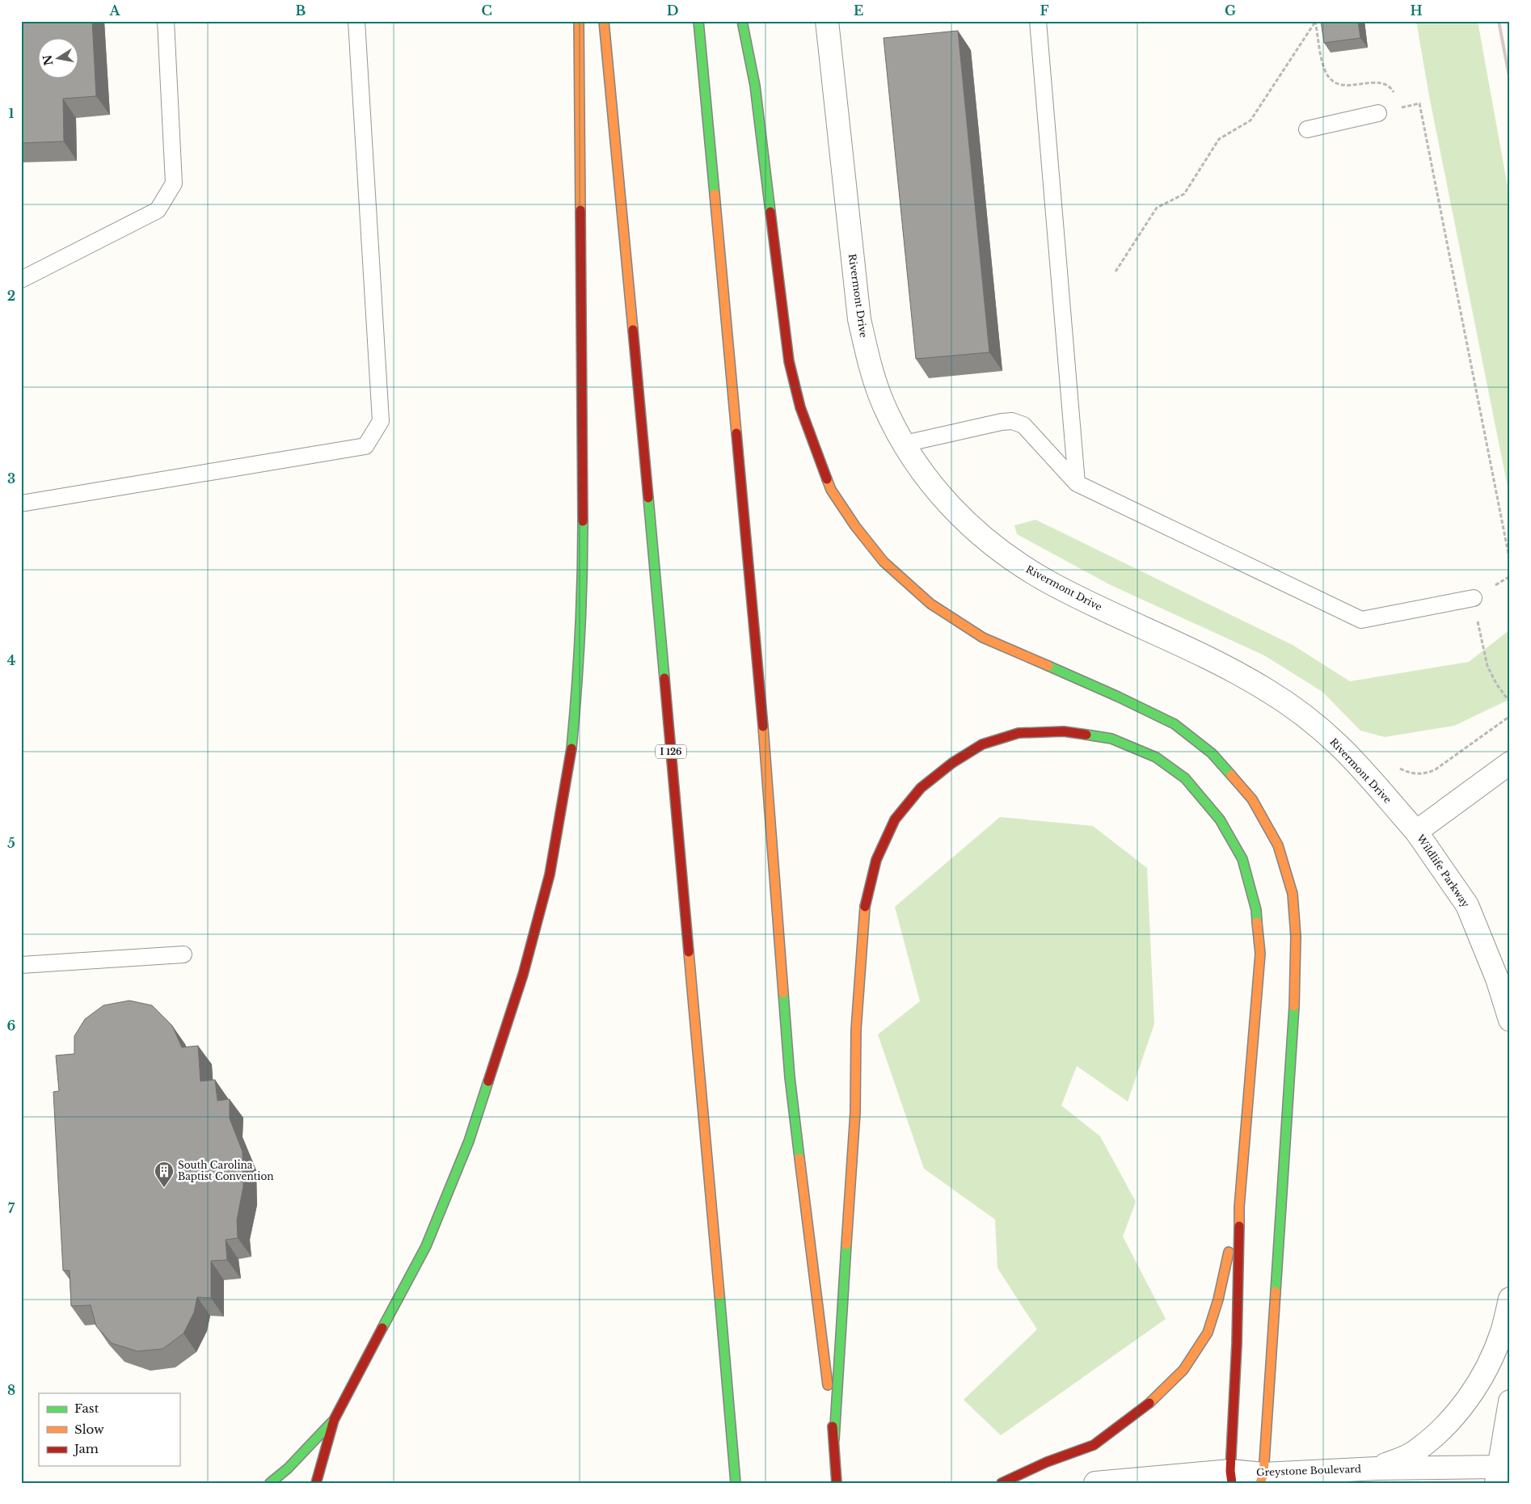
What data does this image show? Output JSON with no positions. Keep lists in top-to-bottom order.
{
  "streets": {
    "highway": ["I 126"],
    "street": ["Rivermont Drive", "Wildlife Parkway", "Greystone Boulevard"]
  },
  "crossings": [
    ["Rivermont Drive", "Wildlife Parkway"]
  ],
  "places": {
    "building": ["South Carolina Baptist Convention"]
  },
  "legend": ["Fast", "Slow", "Jam"],
  "north": "left",
  "grid": {
    "columns": [
      "A",
      "B",
      "C",
      "D",
      "E",
      "F",
      "G",
      "H"
    ],
    "rows": [
      "1",
      "2",
      "3",
      "4",
      "5",
      "6",
      "7",
      "8"
    ]
  }
}
